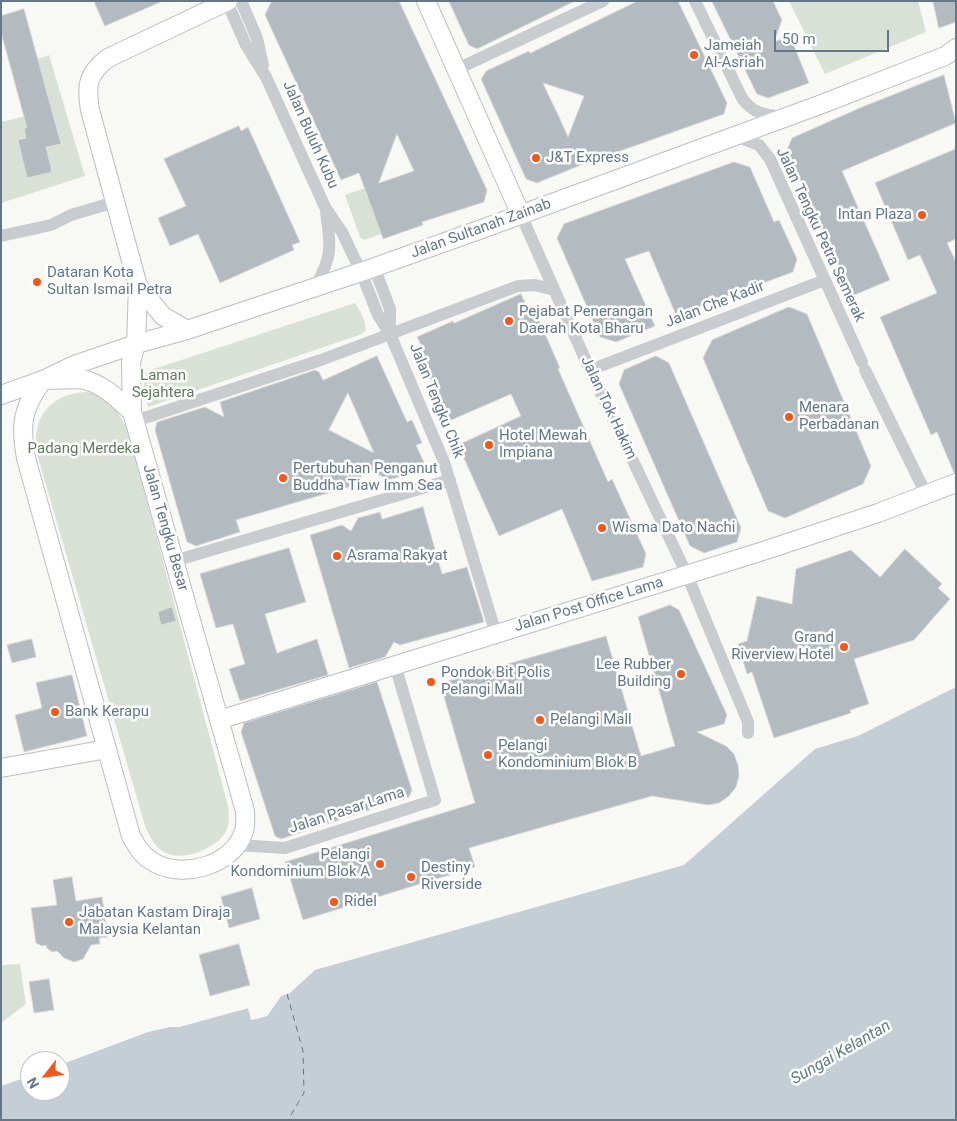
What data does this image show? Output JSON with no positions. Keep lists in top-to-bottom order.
{
  "streets": {
    "main road": [
      "Jalan Sultanah Zainab",
      "Jalan Tok Hakim",
      "Jalan Tengku Besar",
      "Jalan Post Office Lama"
    ],
    "street": [
      "Jalan Buluh Kubu",
      "Jalan Tengku Petra Semerak",
      "Jalan Che Kadir",
      "Jalan Tengku Chik",
      "Jalan Pasar Lama"
    ]
  },
  "crossings": [
    ["Jalan Buluh Kubu", "Jalan Sultanah Zainab"],
    ["Jalan Buluh Kubu", "Jalan Tengku Chik"],
    ["Jalan Sultanah Zainab", "Jalan Tengku Petra Semerak"],
    ["Jalan Sultanah Zainab", "Jalan Tengku Chik"],
    ["Jalan Sultanah Zainab", "Jalan Tok Hakim"],
    ["Jalan Sultanah Zainab", "Jalan Tengku Besar"],
    ["Jalan Tengku Petra Semerak", "Jalan Che Kadir"],
    ["Jalan Tengku Petra Semerak", "Jalan Post Office Lama"],
    ["Jalan Che Kadir", "Jalan Tok Hakim"],
    ["Jalan Tengku Chik", "Jalan Tengku Besar"],
    ["Jalan Tengku Chik", "Jalan Post Office Lama"],
    ["Jalan Tok Hakim", "Jalan Post Office Lama"],
    ["Jalan Tengku Besar", "Jalan Post Office Lama"],
    ["Jalan Tengku Besar", "Jalan Pasar Lama"],
    ["Jalan Post Office Lama", "Jalan Pasar Lama"]
  ],
  "water": ["Sungai Kelantan"],
  "parks": ["Laman Sejahtera", "Padang Merdeka"],
  "places": [
    "Jameiah Al-Asriah",
    "J&T Express",
    "Intan Plaza",
    "Dataran Kota Sultan Ismail Petra",
    "Pejabat Penerangan Daerah Kota Bharu",
    "Menara Perbadanan",
    "Hotel Mewah Impiana",
    "Pertubuhan Penganut Buddha Tiaw Imm Sea",
    "Wisma Dato Nachi",
    "Asrama Rakyat",
    "Grand Riverview Hotel",
    "Lee Rubber Building",
    "Pondok Bit Polis Pelangi Mall",
    "Bank Kerapu",
    "Pelangi Mall",
    "Pelangi Kondominium Blok B",
    "Pelangi Kondominium Blok A",
    "Destiny Riverside",
    "Ridel",
    "Jabatan Kastam Diraja Malaysia Kelantan"
  ],
  "scale_bar": "50 m",
  "north": "bottom left"
}
